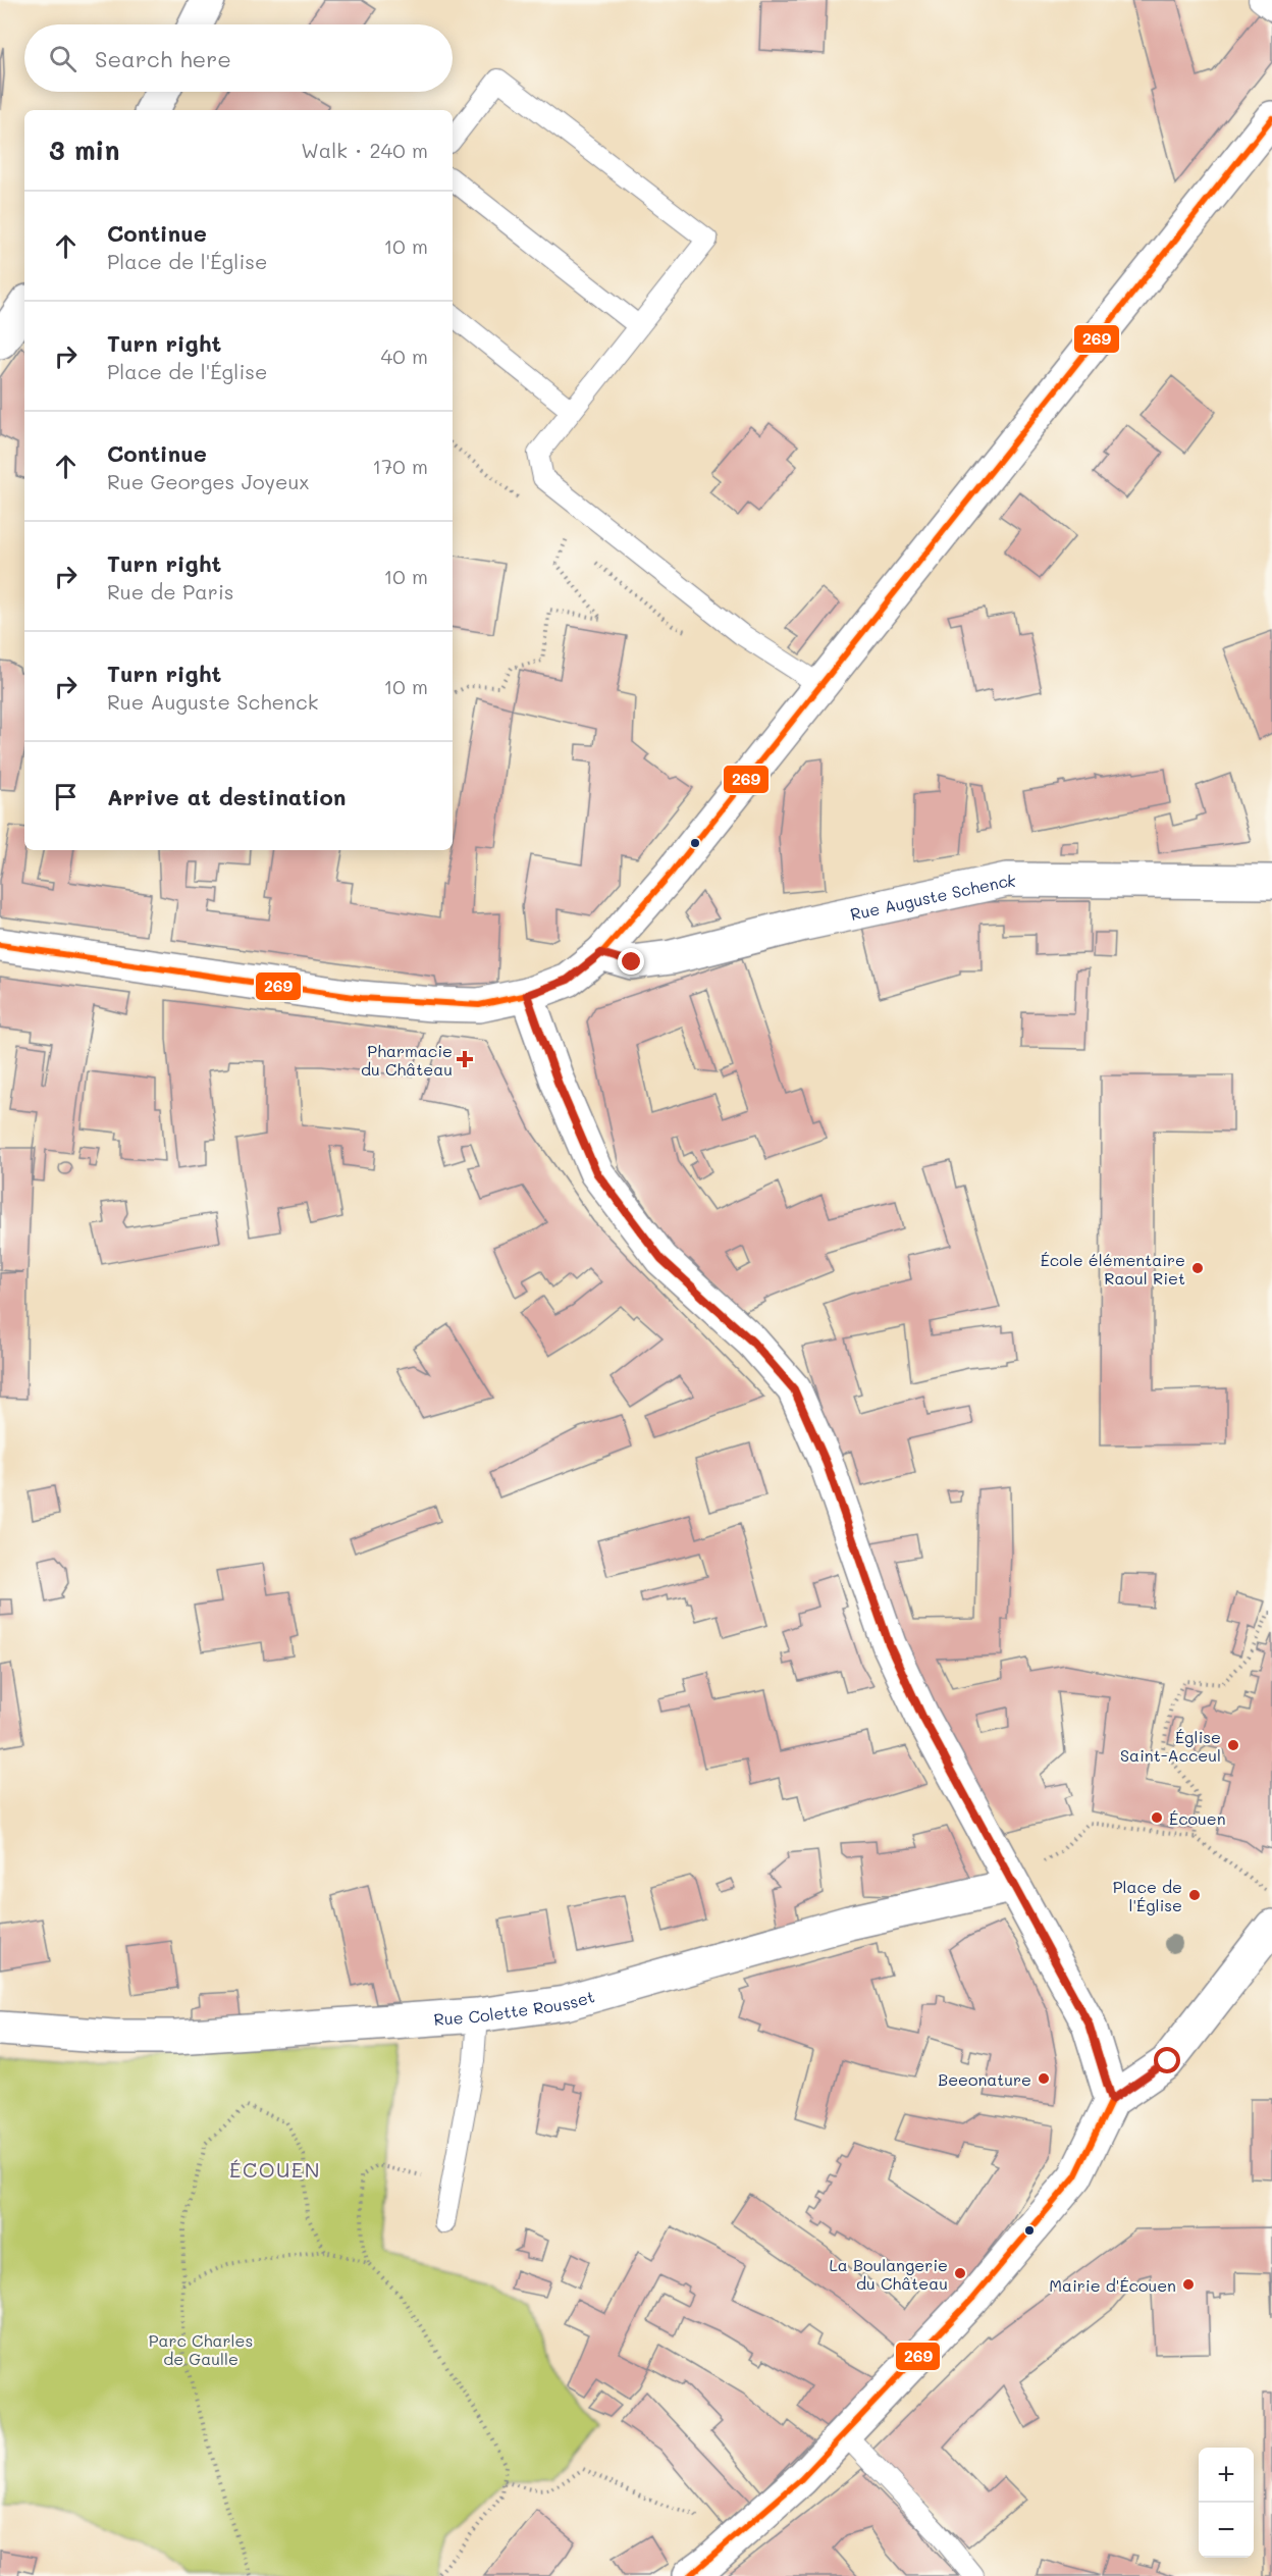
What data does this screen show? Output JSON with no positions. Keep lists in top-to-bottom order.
{
  "streets": {
    "main road": ["Rue Auguste Schenck", "Rue Colette Rousset"]
  },
  "districts": ["ÉCOUEN"],
  "parks": ["Parc Charles de Gaulle"],
  "places": {
    "health": ["Pharmacie du Château"],
    "other": [
      "École élémentaire Raoul Riet",
      "Église Saint-Acceul",
      "Écouen",
      "Place de l'Église",
      "Beeonature",
      "La Boulangerie du Château",
      "Mairie d'Écouen"
    ]
  },
  "lines": ["transit line 269"],
  "page": {
    "search": "Search here",
    "heading": ["3 min", "Walk · 240 m"],
    "list": [
      ["Continue", "Place de l'Église", "10 m"],
      ["Turn right", "Place de l'Église", "40 m"],
      ["Continue", "Rue Georges Joyeux", "170 m"],
      ["Turn right", "Rue de Paris", "10 m"],
      ["Turn right", "Rue Auguste Schenck", "10 m"],
      "Arrive at destination"
    ],
    "map_buttons": ["+", "−"]
  }
}
